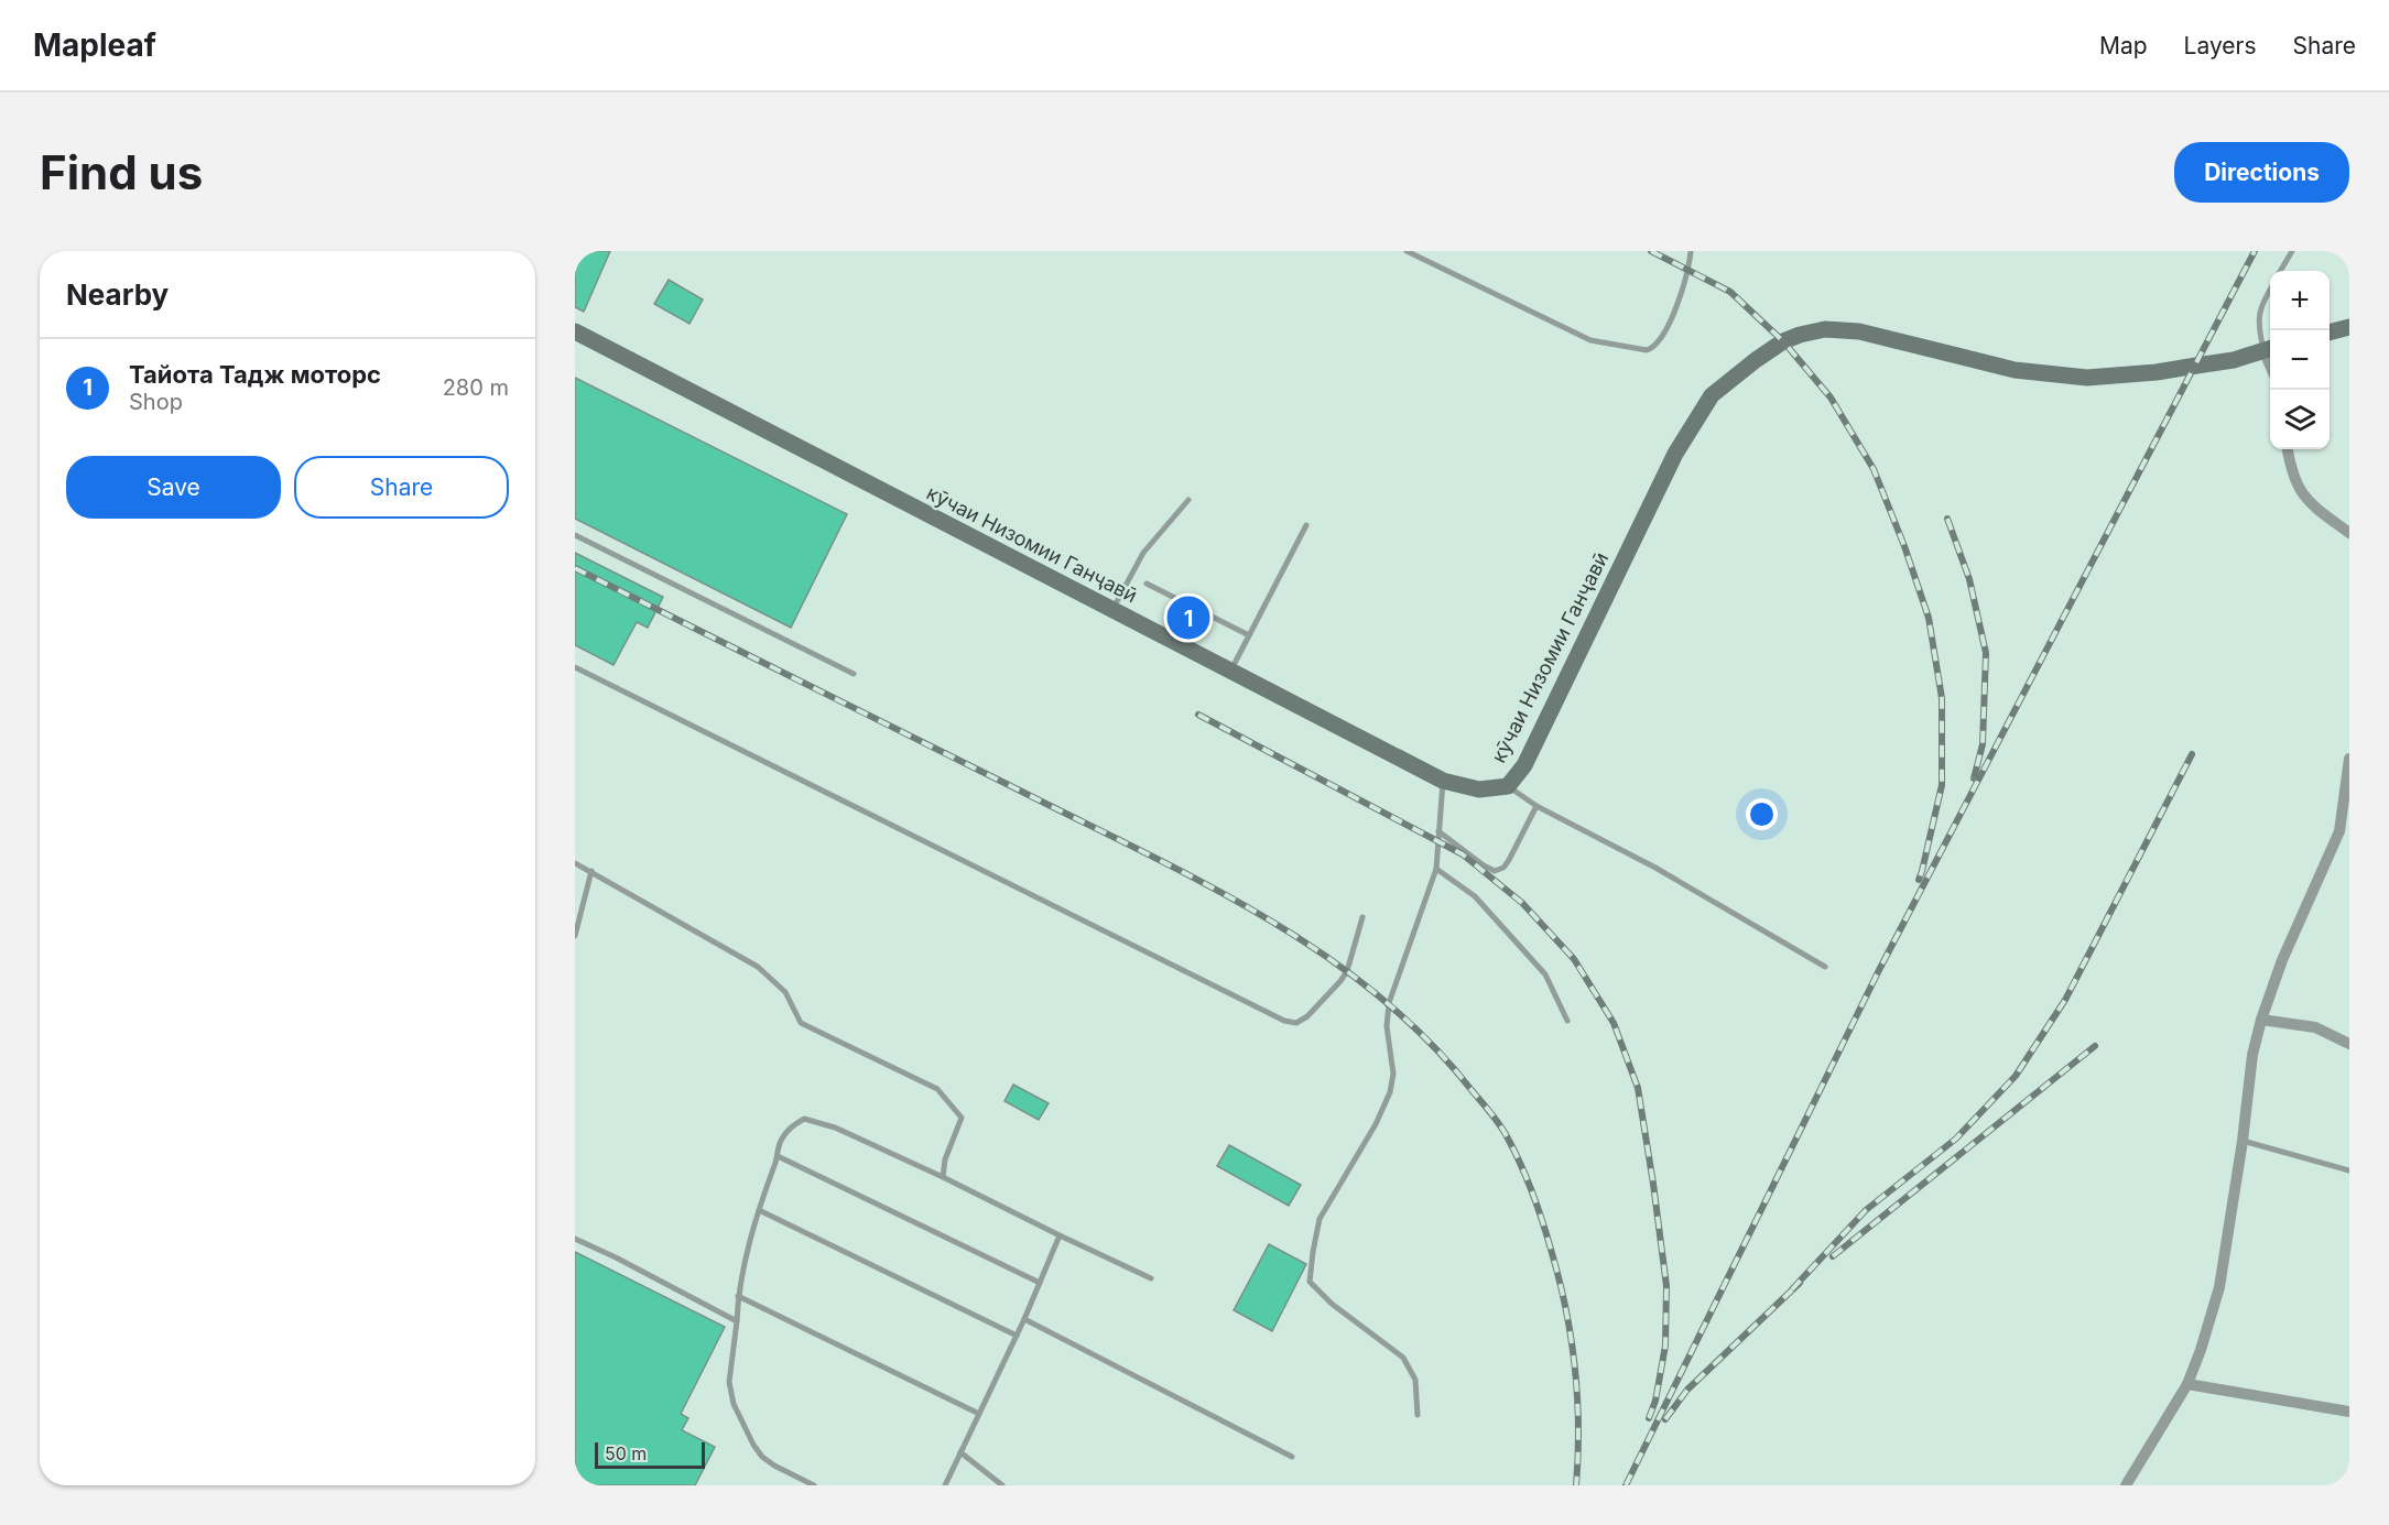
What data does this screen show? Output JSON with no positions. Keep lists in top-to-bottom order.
{
  "streets": {
    "main road": ["кӯчаи Низомии Ганҷавӣ"]
  },
  "scale_bar": "50 m",
  "page": {
    "header": "Mapleaf",
    "nav": ["Map", "Layers", "Share"],
    "buttons": [
      "Directions",
      ["Save", "Share"]
    ],
    "title": "Find us",
    "heading": "Nearby",
    "map_buttons": ["+", "−"],
    "list": [
      {
        "mark": "1",
        "name": "Тайота Тадж моторс",
        "note": "Shop",
        "value": "280 m"
      }
    ],
    "pins": "1",
    "scale": "50 m"
  }
}
